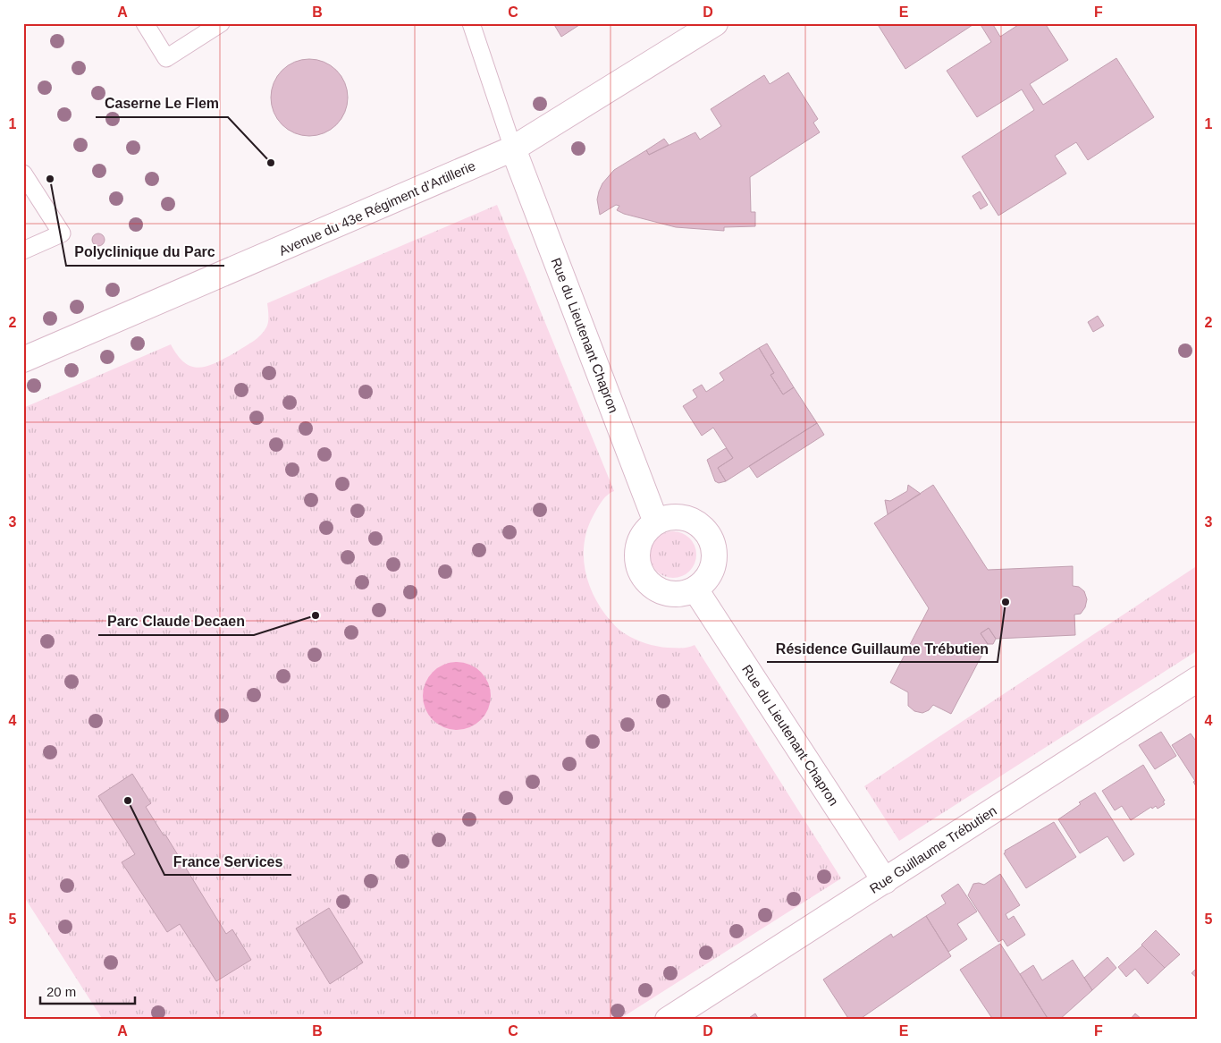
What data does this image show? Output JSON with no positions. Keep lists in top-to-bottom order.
{
  "streets": {
    "street": ["Avenue du 43e Régiment d'Artillerie", "Rue du Lieutenant Chapron", "Rue Guillaume Trébutien"]
  },
  "crossings": [
    ["Avenue du 43e Régiment d'Artillerie", "Rue du Lieutenant Chapron"],
    ["Rue du Lieutenant Chapron", "Rue Guillaume Trébutien"]
  ],
  "places": [
    "Caserne Le Flem",
    "Polyclinique du Parc",
    "Résidence Guillaume Trébutien",
    "Parc Claude Decaen",
    "France Services"
  ],
  "scale_bar": "20 m",
  "grid": {
    "columns": [
      "A",
      "B",
      "C",
      "D",
      "E",
      "F"
    ],
    "rows": [
      "1",
      "2",
      "3",
      "4",
      "5"
    ]
  }
}
